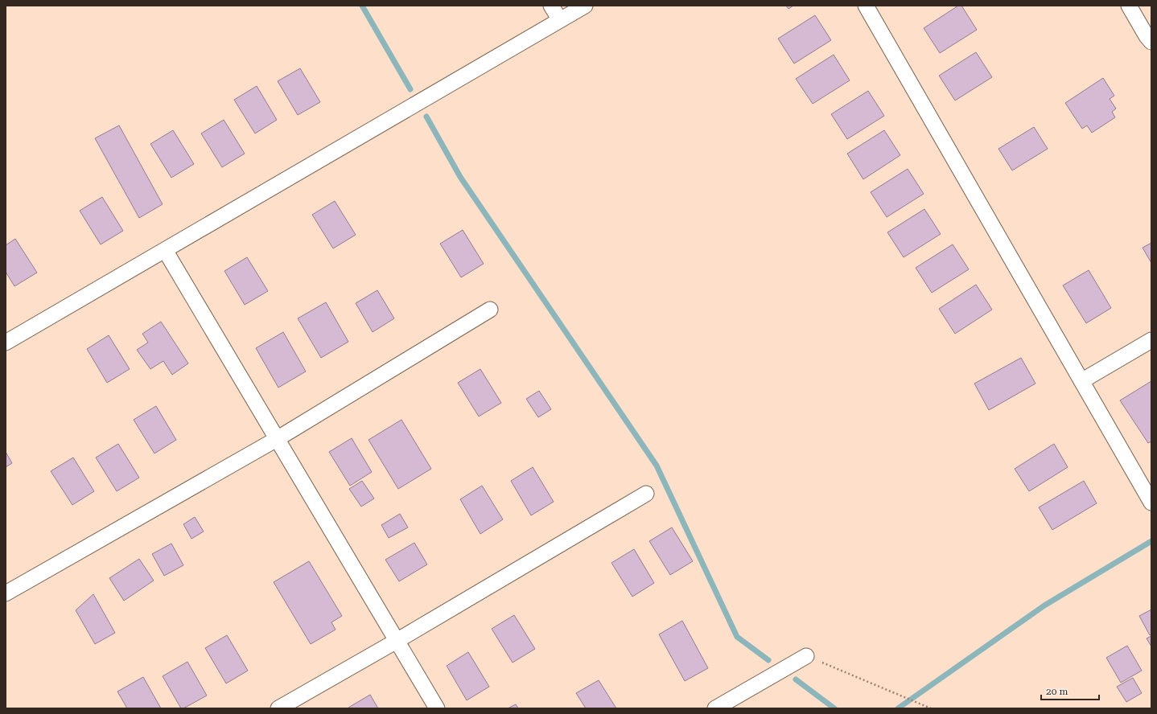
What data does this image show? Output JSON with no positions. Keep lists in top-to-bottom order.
{
  "scale_bar": "20 m"
}
